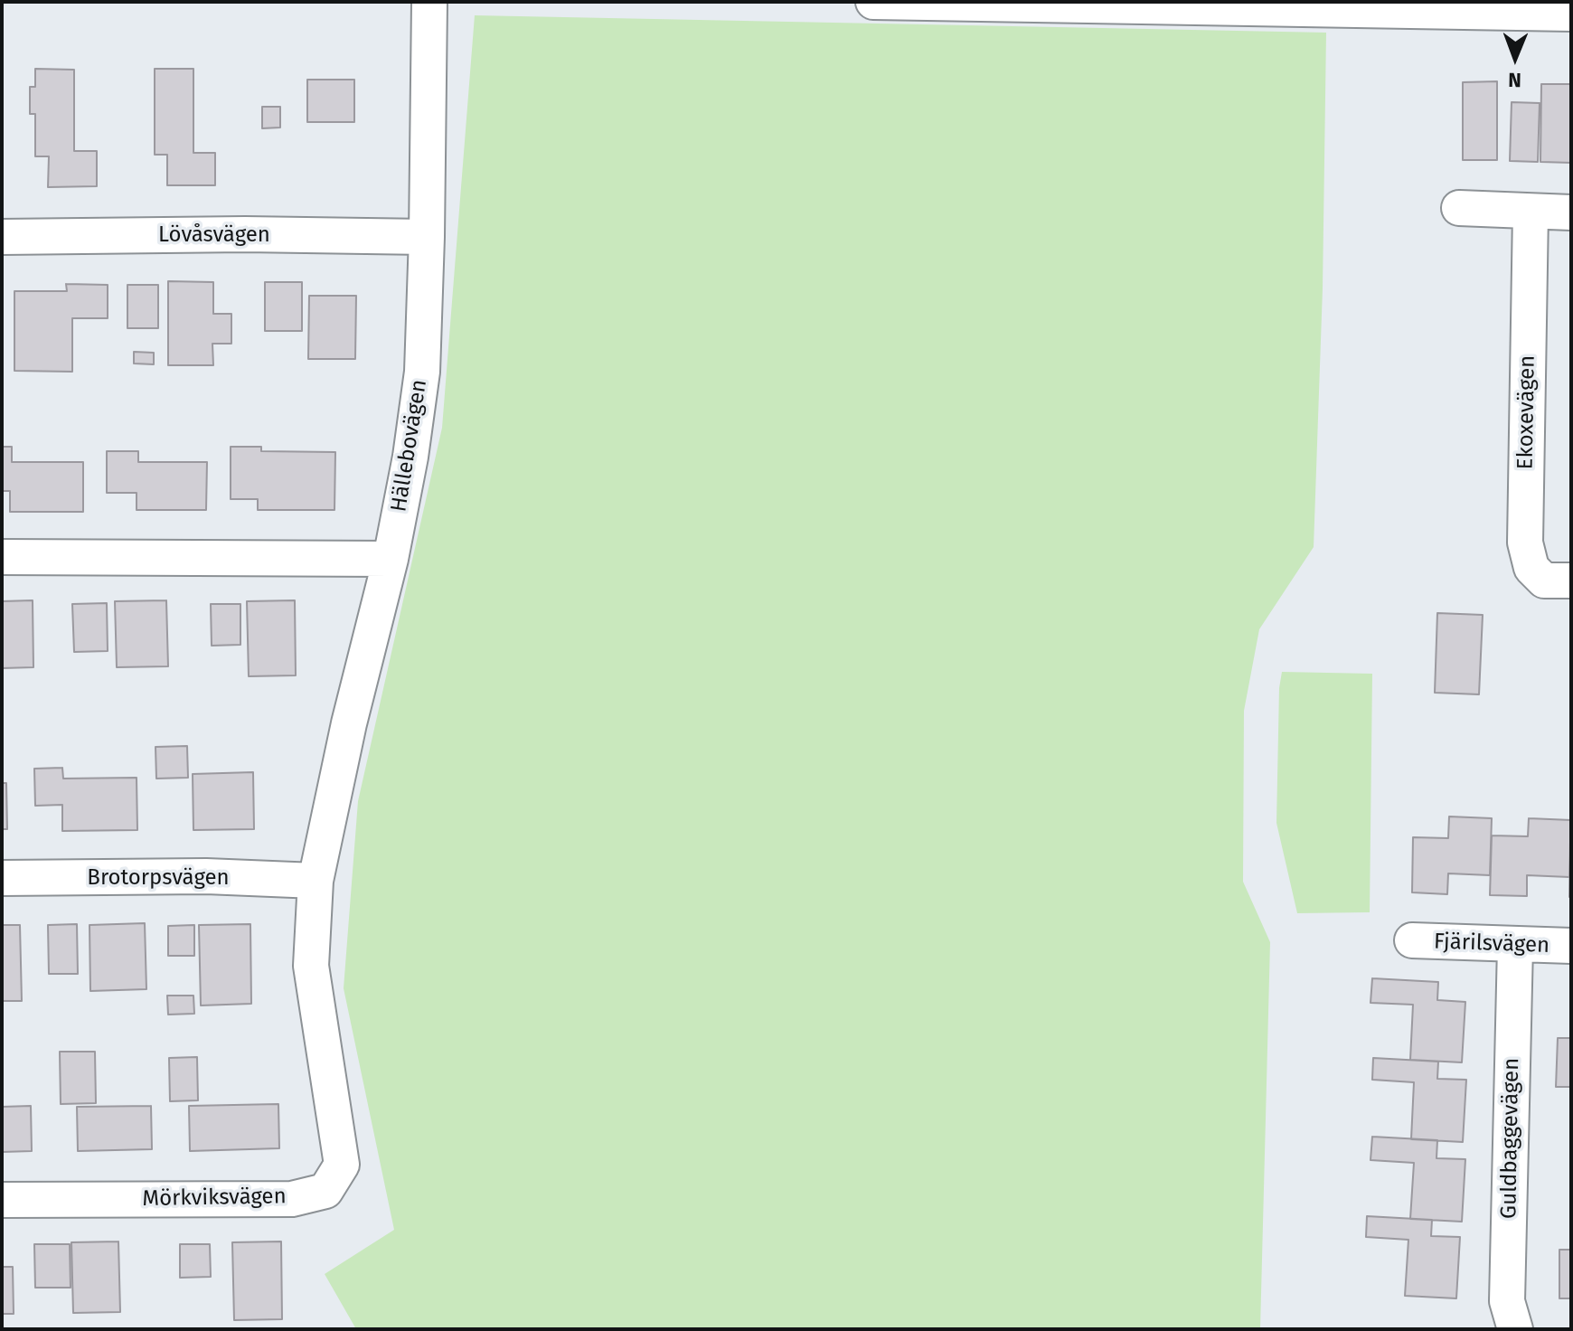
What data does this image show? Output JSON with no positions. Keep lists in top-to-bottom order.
{
  "streets": {
    "street": [
      "Lövåsvägen",
      "Ekoxevägen",
      "Hällebovägen",
      "Brotorpsvägen",
      "Fjärilsvägen",
      "Guldbaggevägen",
      "Mörkviksvägen"
    ]
  },
  "crossings": [
    ["Lövåsvägen", "Hällebovägen"],
    ["Hällebovägen", "Brotorpsvägen"],
    ["Hällebovägen", "Mörkviksvägen"],
    ["Brotorpsvägen", "Mörkviksvägen"],
    ["Fjärilsvägen", "Guldbaggevägen"]
  ],
  "north": "bottom"
}
